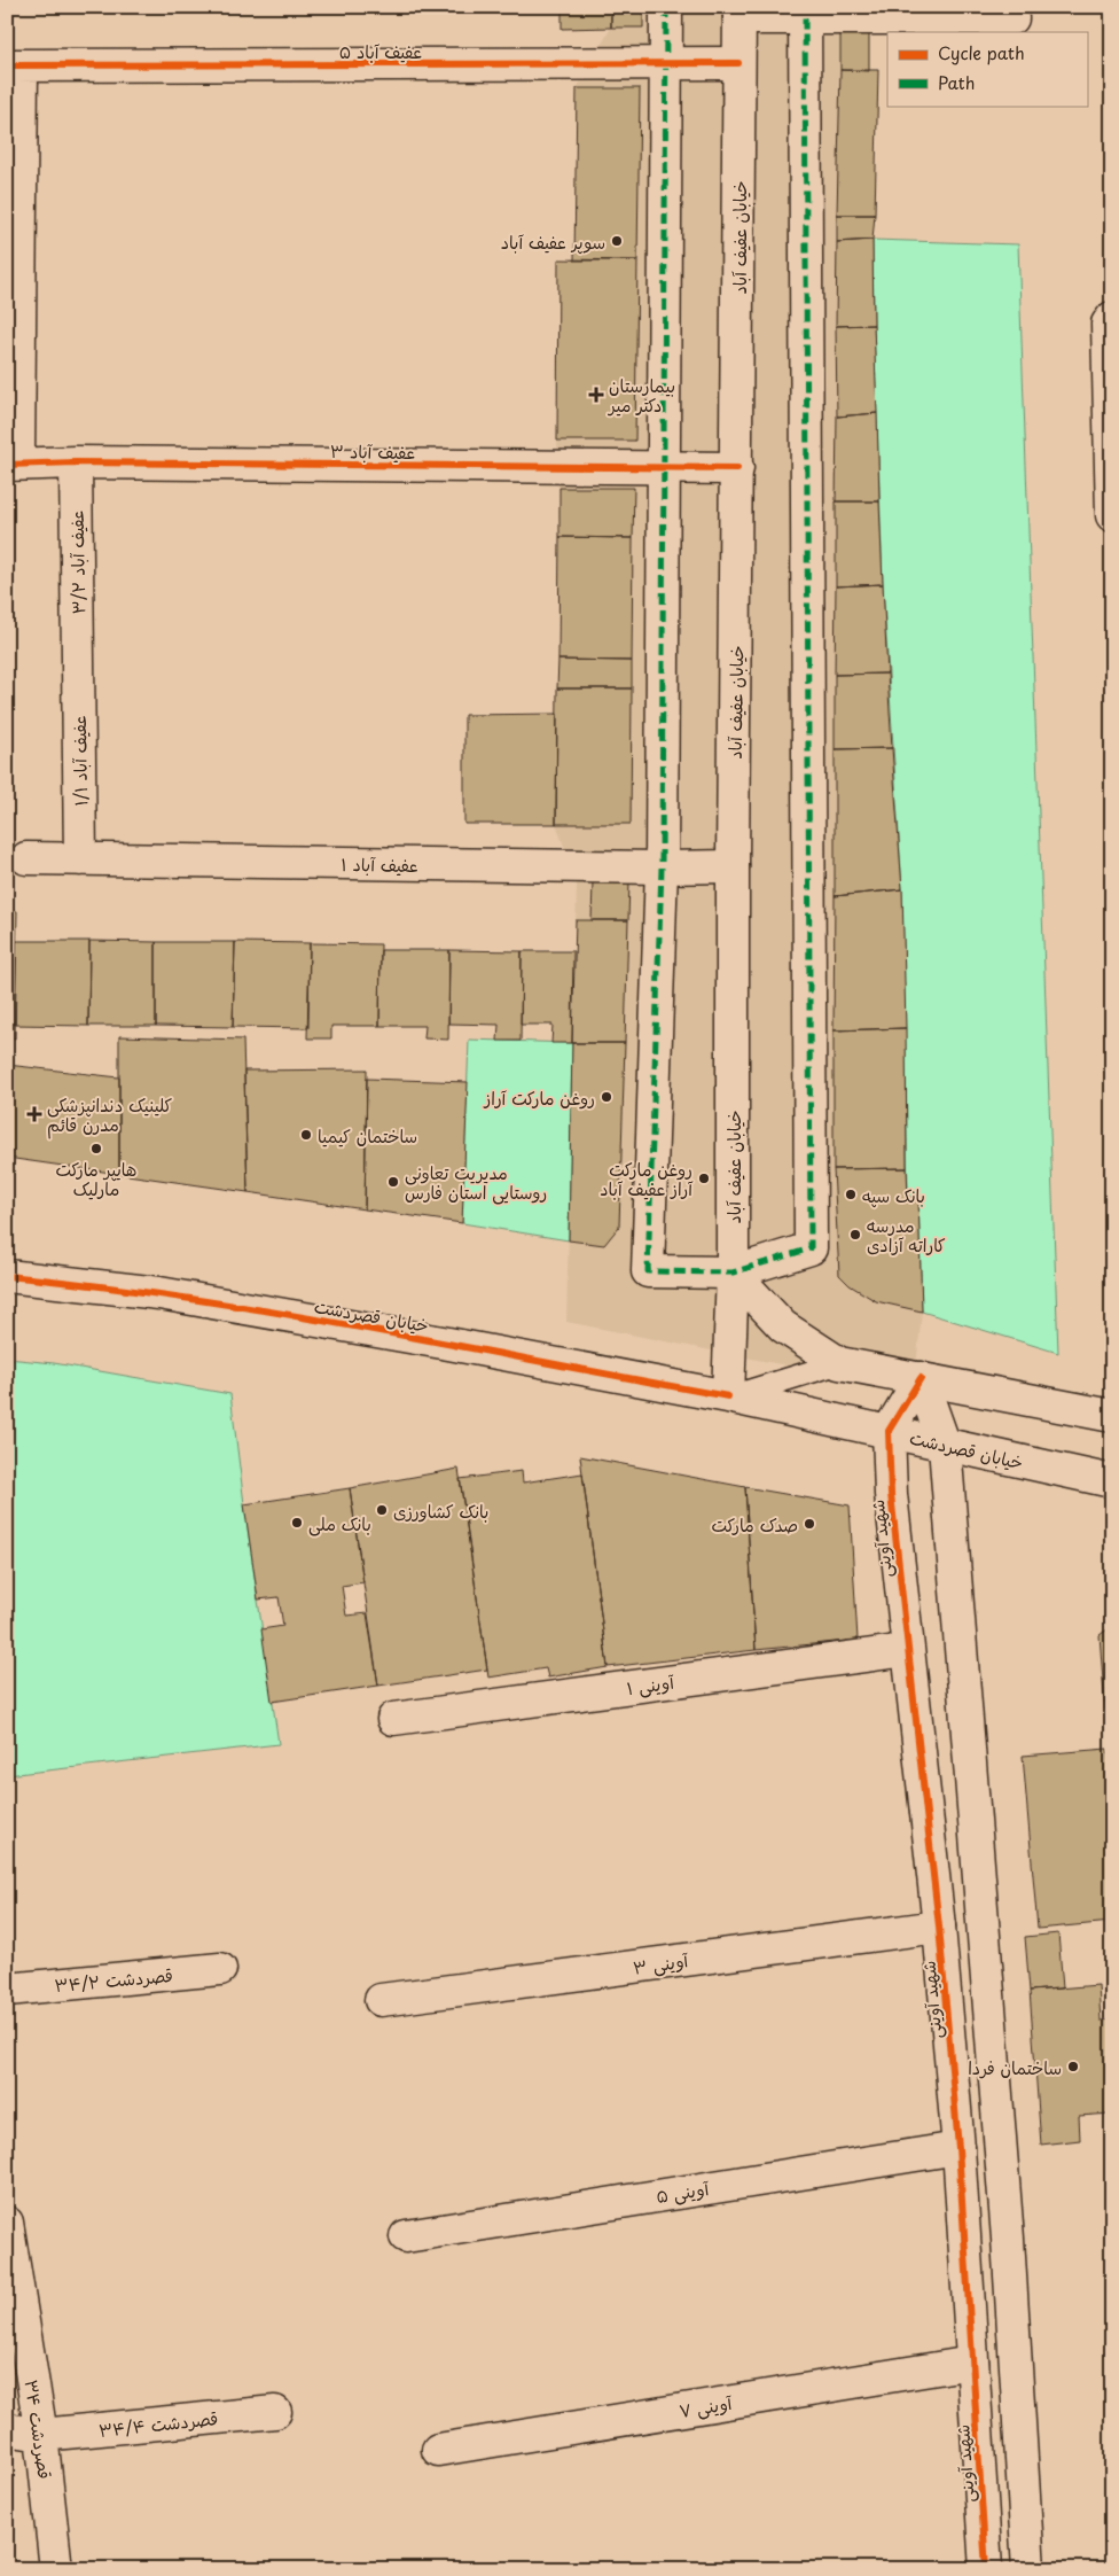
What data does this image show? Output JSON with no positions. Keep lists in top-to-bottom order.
{
  "streets": {
    "street": [
      "عفیف آباد ۵",
      "خیابان عفیف آباد",
      "عفیف آباد ۳",
      "عفیف آباد ۳/۲",
      "عفیف آباد ۱/۱",
      "عفیف آباد ۱",
      "خیابان قصردشت",
      "شهید آوینی",
      "۱ آوینی",
      "۳ آوینی",
      "قصردشت ۳۴/۲",
      "۵ آوینی",
      "۷ آوینی",
      "قصردشت ۳۴/۴",
      "قصردشت ۳۴"
    ]
  },
  "crossings": [
    ["عفیف آباد ۵", "خیابان عفیف آباد"],
    ["خیابان عفیف آباد", "عفیف آباد ۳"],
    ["خیابان عفیف آباد", "عفیف آباد ۱"],
    ["خیابان عفیف آباد", "خیابان قصردشت"],
    ["عفیف آباد ۳", "عفیف آباد ۳/۲"],
    ["عفیف آباد ۳/۲", "عفیف آباد ۱/۱"],
    ["عفیف آباد ۱/۱", "عفیف آباد ۱"],
    ["خیابان قصردشت", "شهید آوینی"],
    ["شهید آوینی", "۱ آوینی"],
    ["شهید آوینی", "۳ آوینی"],
    ["شهید آوینی", "۵ آوینی"],
    ["شهید آوینی", "۷ آوینی"],
    ["قصردشت ۳۴/۴", "قصردشت ۳۴"]
  ],
  "places": {
    "other": [
      "سوپر عفیف آباد",
      "روغن مارکت آراز",
      "ساختمان کیمیا",
      "هایپر مارکت مارلیک",
      "روغن مارکت آراز عفیف آباد",
      "مدیریت تعاونی روستایی استان فارس",
      "بانک سپه",
      "مدرسه کاراته آزادی",
      "بانک کشاورزی",
      "بانک ملی",
      "صدک مارکت",
      "ساختمان فردا"
    ],
    "health": ["بیمارستان دکتر میر", "کلینیک دندانپزشکی مدرن قائم"]
  },
  "legend": ["Cycle path", "Path"]
}
